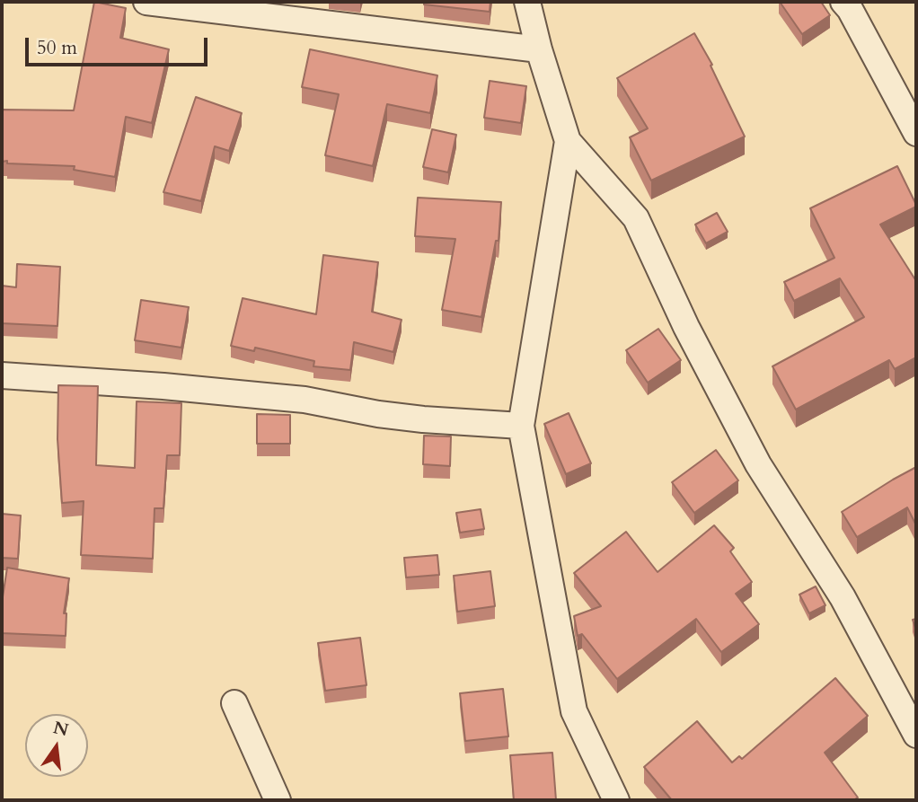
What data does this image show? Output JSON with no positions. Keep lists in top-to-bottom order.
{
  "scale_bar": "50 m",
  "north": "top"
}
